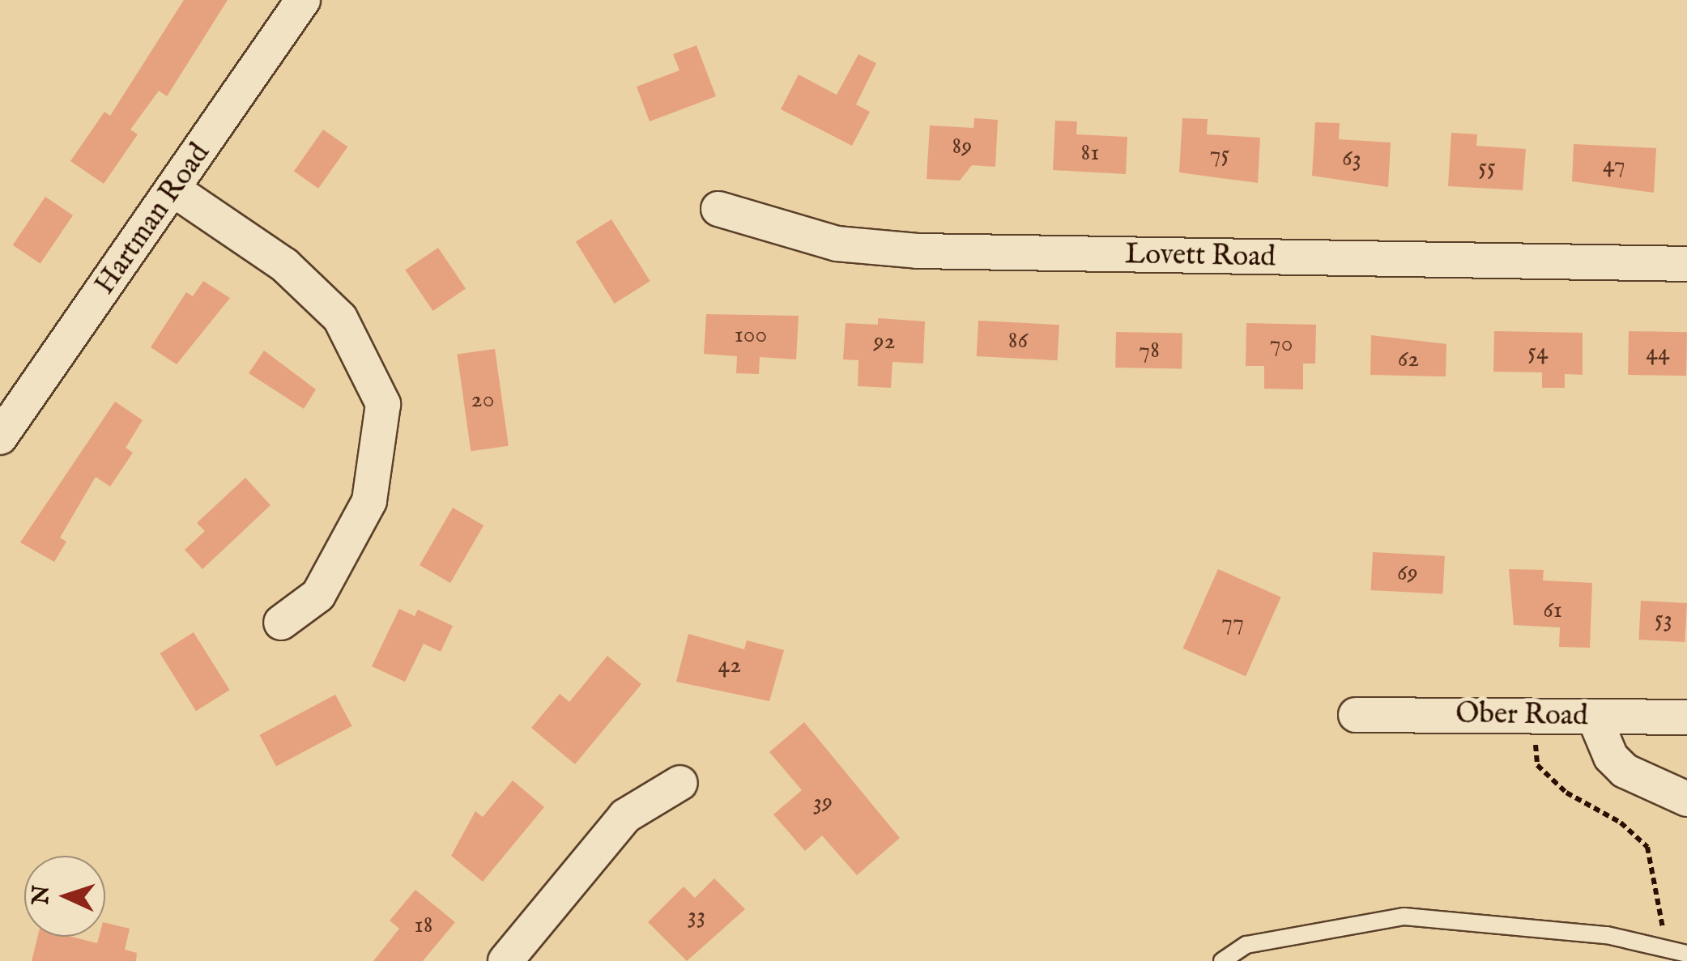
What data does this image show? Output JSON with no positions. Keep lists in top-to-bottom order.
{
  "streets": {
    "street": ["Hartman Road", "Lovett Road", "Ober Road"]
  },
  "house_numbers": [
    "89",
    "81",
    "75",
    "63",
    "47",
    "55",
    "100",
    "86",
    "92",
    "70",
    "78",
    "54",
    "44",
    "62",
    "20",
    "69",
    "61",
    "53",
    "77",
    "42",
    "39",
    "33",
    "18"
  ],
  "north": "left"
}
